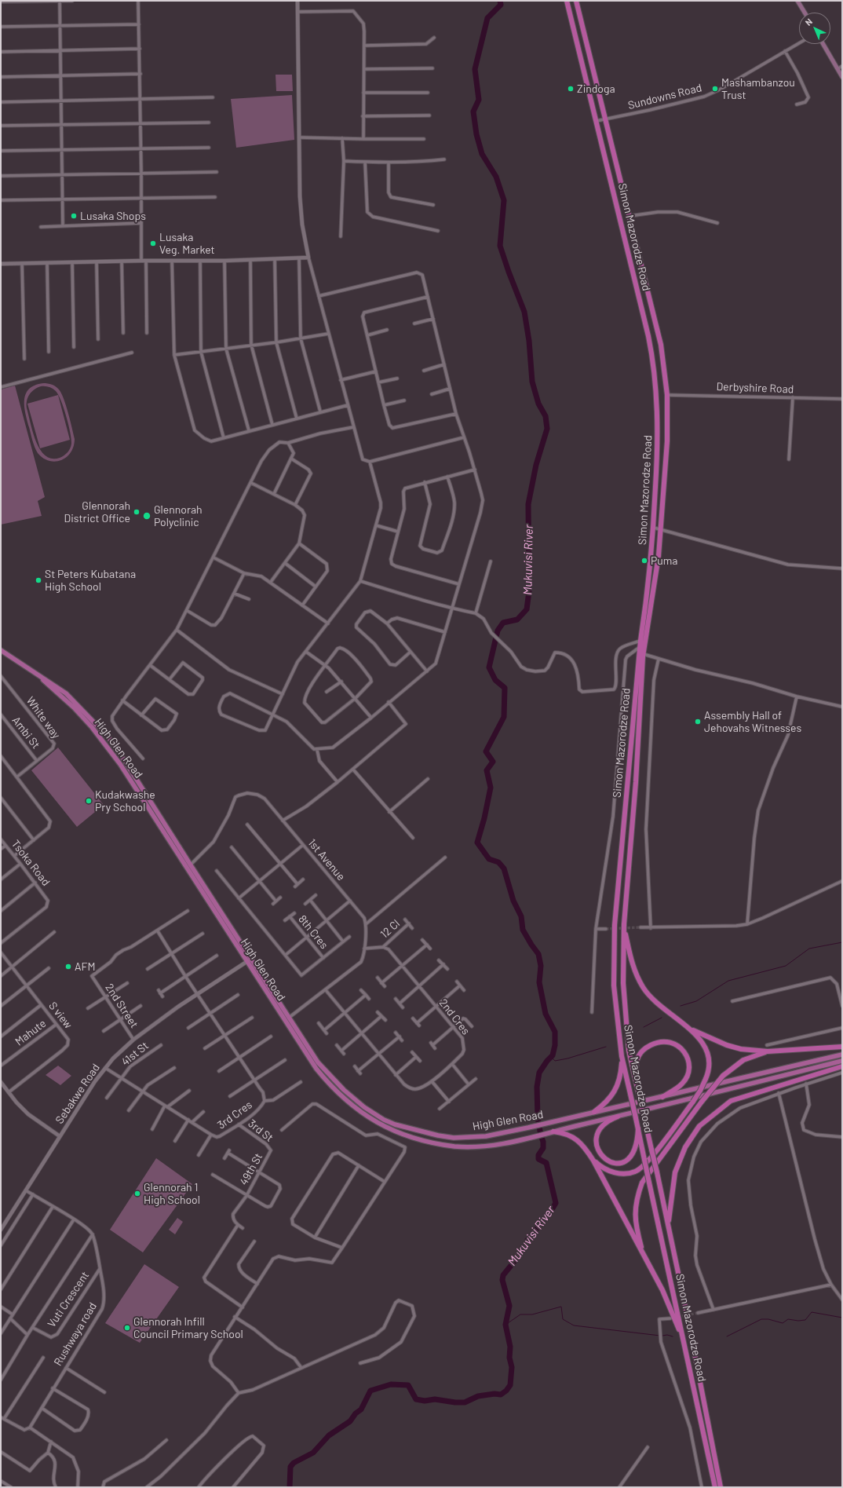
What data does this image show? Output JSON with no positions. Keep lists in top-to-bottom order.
{
  "streets": {
    "highway": ["Simon Mazorodze Road"],
    "main road": ["High Glen Road"],
    "street": [
      "Sundowns Road",
      "Derbyshire Road",
      "White way",
      "Ambi St",
      "1st Avenue",
      "Tsoka Road",
      "12 Cl",
      "8th Cres",
      "2nd Street",
      "S view",
      "2nd Cres",
      "Mahute",
      "41st St",
      "Sebakwe Road",
      "3rd Cres",
      "3rd St",
      "49th St",
      "Vuti Crescent",
      "Rushwaya road"
    ]
  },
  "crossings": [
    ["Sundowns Road", "Simon Mazorodze Road"],
    ["Simon Mazorodze Road", "Derbyshire Road"],
    ["White way", "Ambi St"],
    ["High Glen Road", "1st Avenue"],
    ["High Glen Road", "Sebakwe Road"],
    ["12 Cl", "2nd Cres"],
    ["2nd Street", "Sebakwe Road"],
    ["2nd Street", "3rd Cres"],
    ["S view", "Mahute"],
    ["41st St", "3rd Cres"],
    ["Sebakwe Road", "3rd Cres"],
    ["3rd Cres", "3rd St"],
    ["3rd St", "49th St"],
    ["Vuti Crescent", "Rushwaya road"]
  ],
  "water": ["Mukuvisi River"],
  "places": [
    "Zindoga",
    "Mashambanzou Trust",
    "Lusaka Shops",
    "Lusaka Veg. Market",
    "Glennorah District Office",
    "Glennorah Polyclinic",
    "Puma",
    "St Peters Kubatana High School",
    "Assembly Hall of Jehovahs Witnesses",
    "Kudakwashe Pry School",
    "AFM",
    "Glennorah 1 High School",
    "Glennorah Infill Council Primary School"
  ],
  "north": "top left"
}
